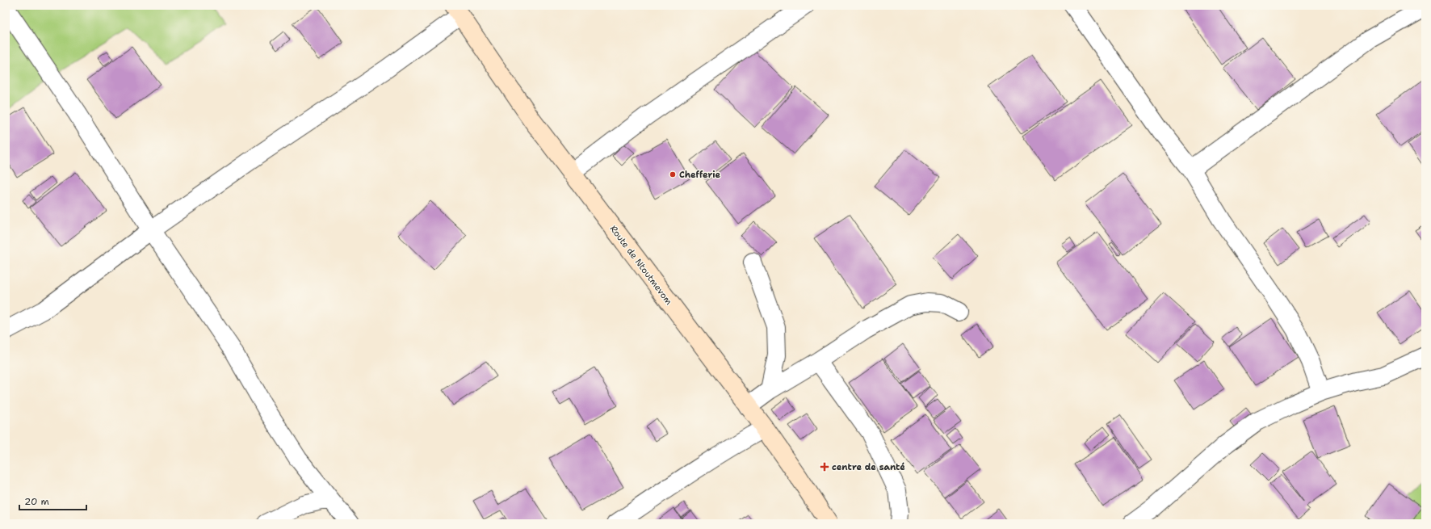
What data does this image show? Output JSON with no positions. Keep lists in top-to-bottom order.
{
  "streets": {
    "street": ["Route de Ntoutmevom"]
  },
  "places": {
    "other": ["Chefferie"],
    "health": ["centre de santé"]
  },
  "scale_bar": "20 m"
}
